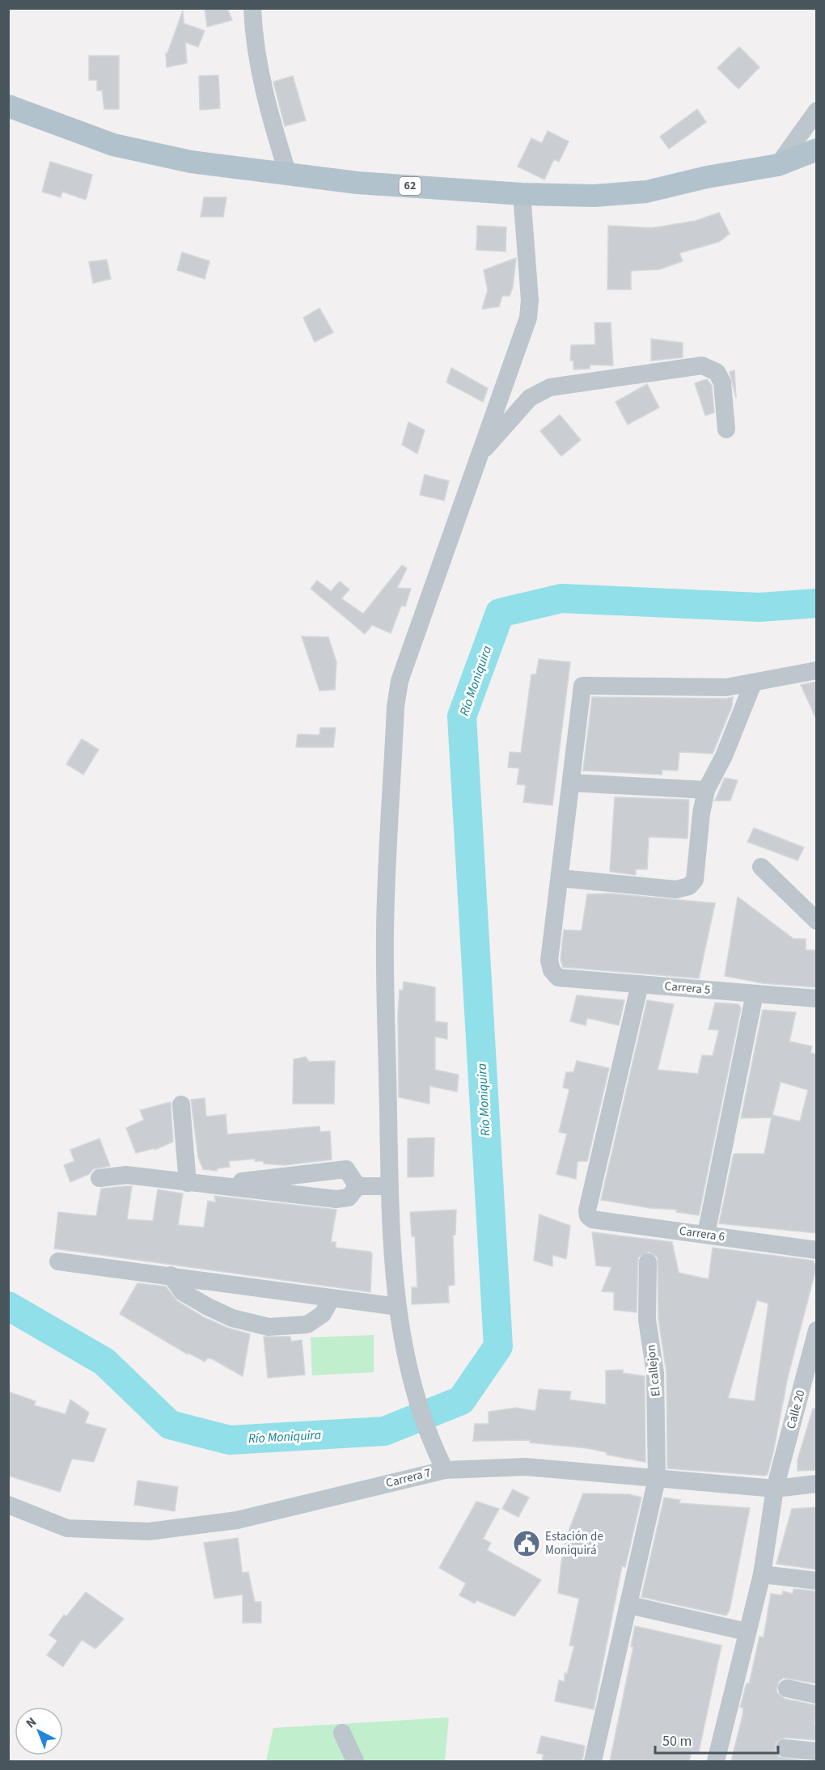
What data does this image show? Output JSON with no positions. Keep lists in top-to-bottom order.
{
  "streets": {
    "main road": ["62"],
    "street": [
      "Carrera 5",
      "Carrera 6",
      "El callejon",
      "Calle 20",
      "Carrera 7"
    ]
  },
  "crossings": [
    ["Carrera 5", "Carrera 6"],
    ["El callejon", "Carrera 7"],
    ["Calle 20", "Carrera 7"]
  ],
  "water": ["Río Moniquira"],
  "places": {
    "public building": ["Estación de Moniquirá"]
  },
  "scale_bar": "50 m",
  "north": "top left"
}
